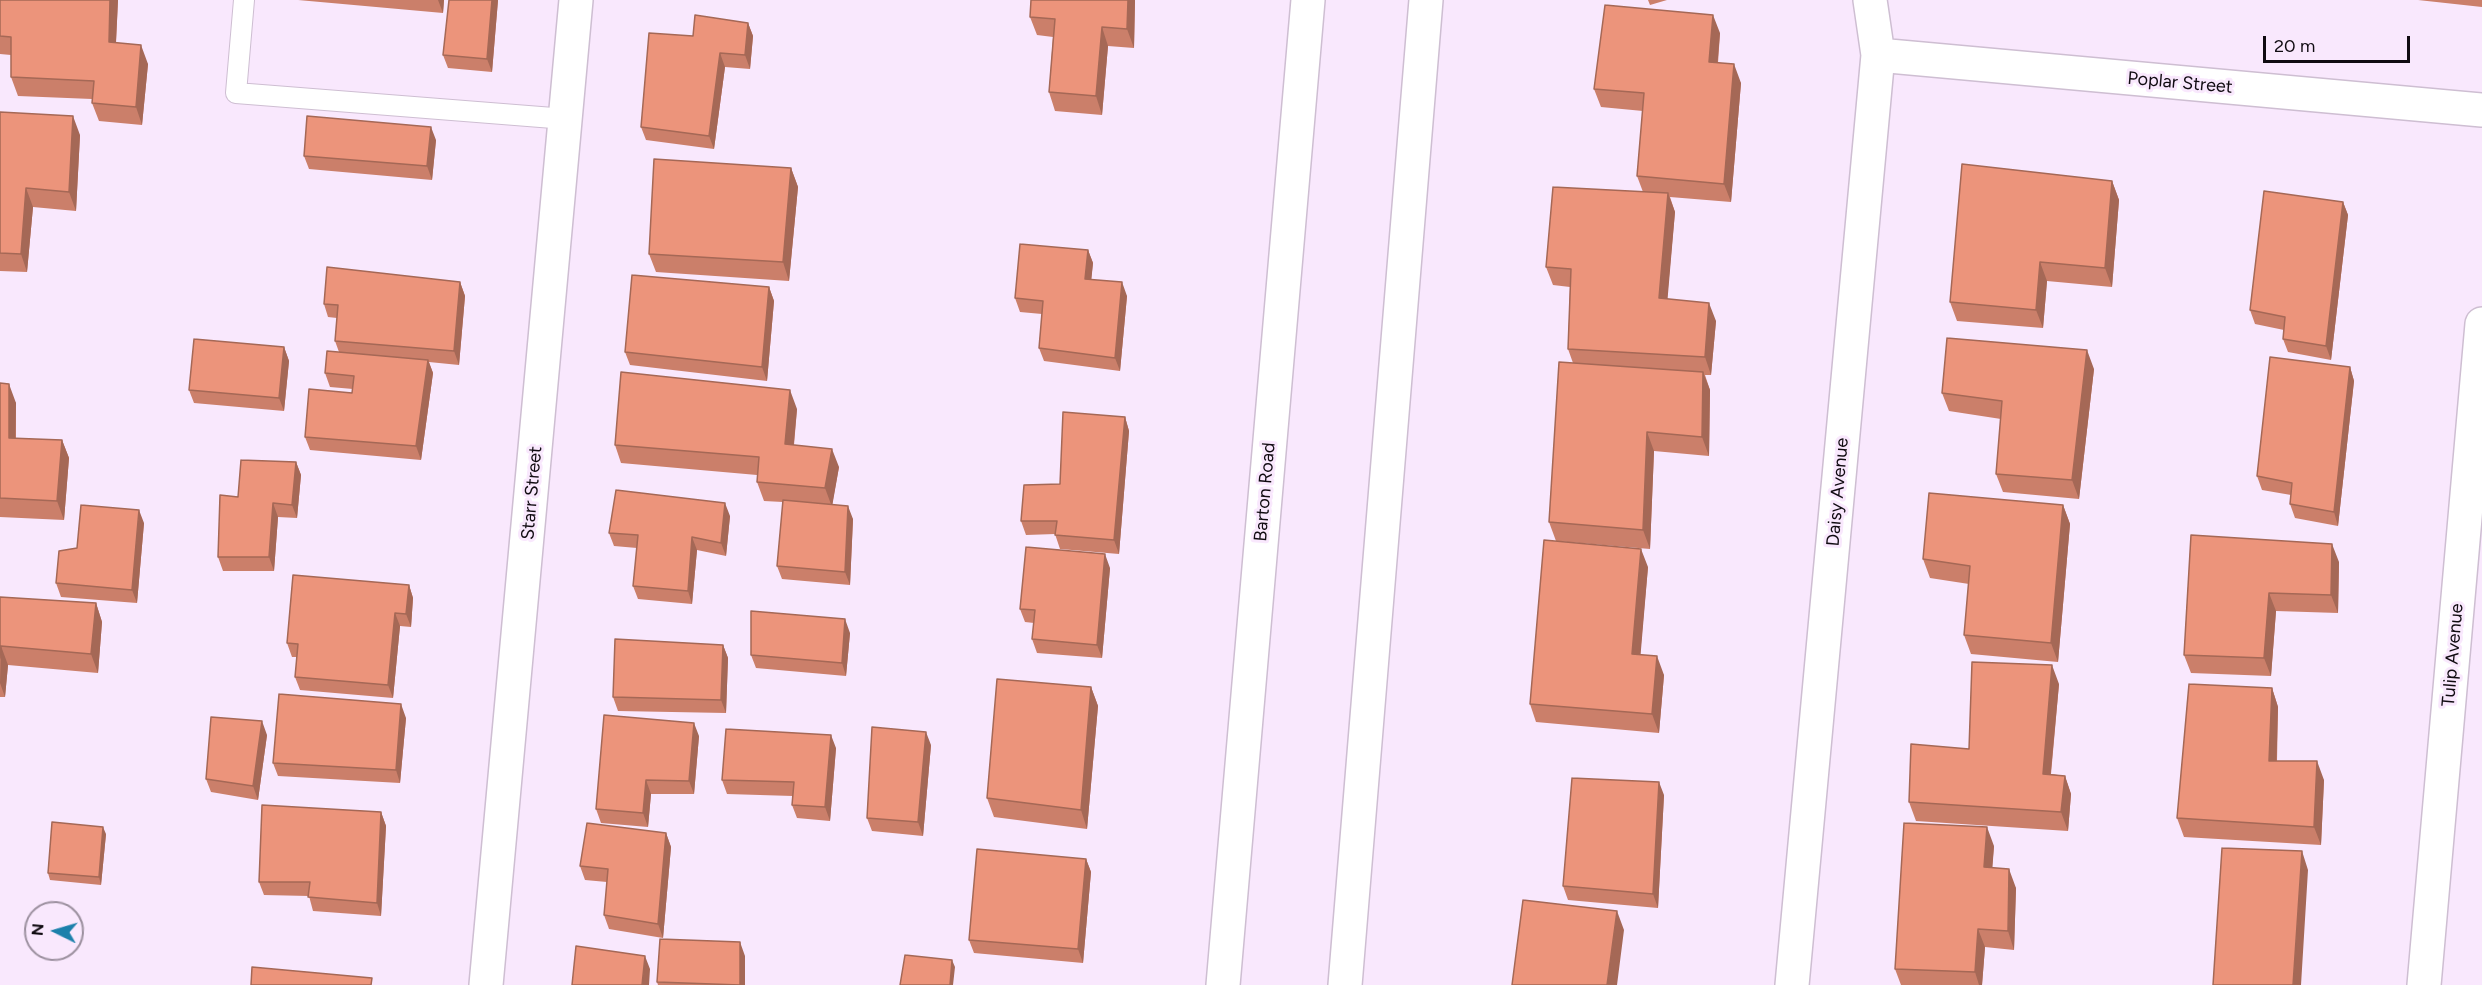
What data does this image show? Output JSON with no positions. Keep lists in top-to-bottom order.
{
  "streets": {
    "street": [
      "Poplar Street",
      "Barton Road",
      "Daisy Avenue",
      "Starr Street",
      "Tulip Avenue"
    ]
  },
  "crossings": [
    ["Poplar Street", "Daisy Avenue"]
  ],
  "scale_bar": "20 m",
  "north": "left"
}
